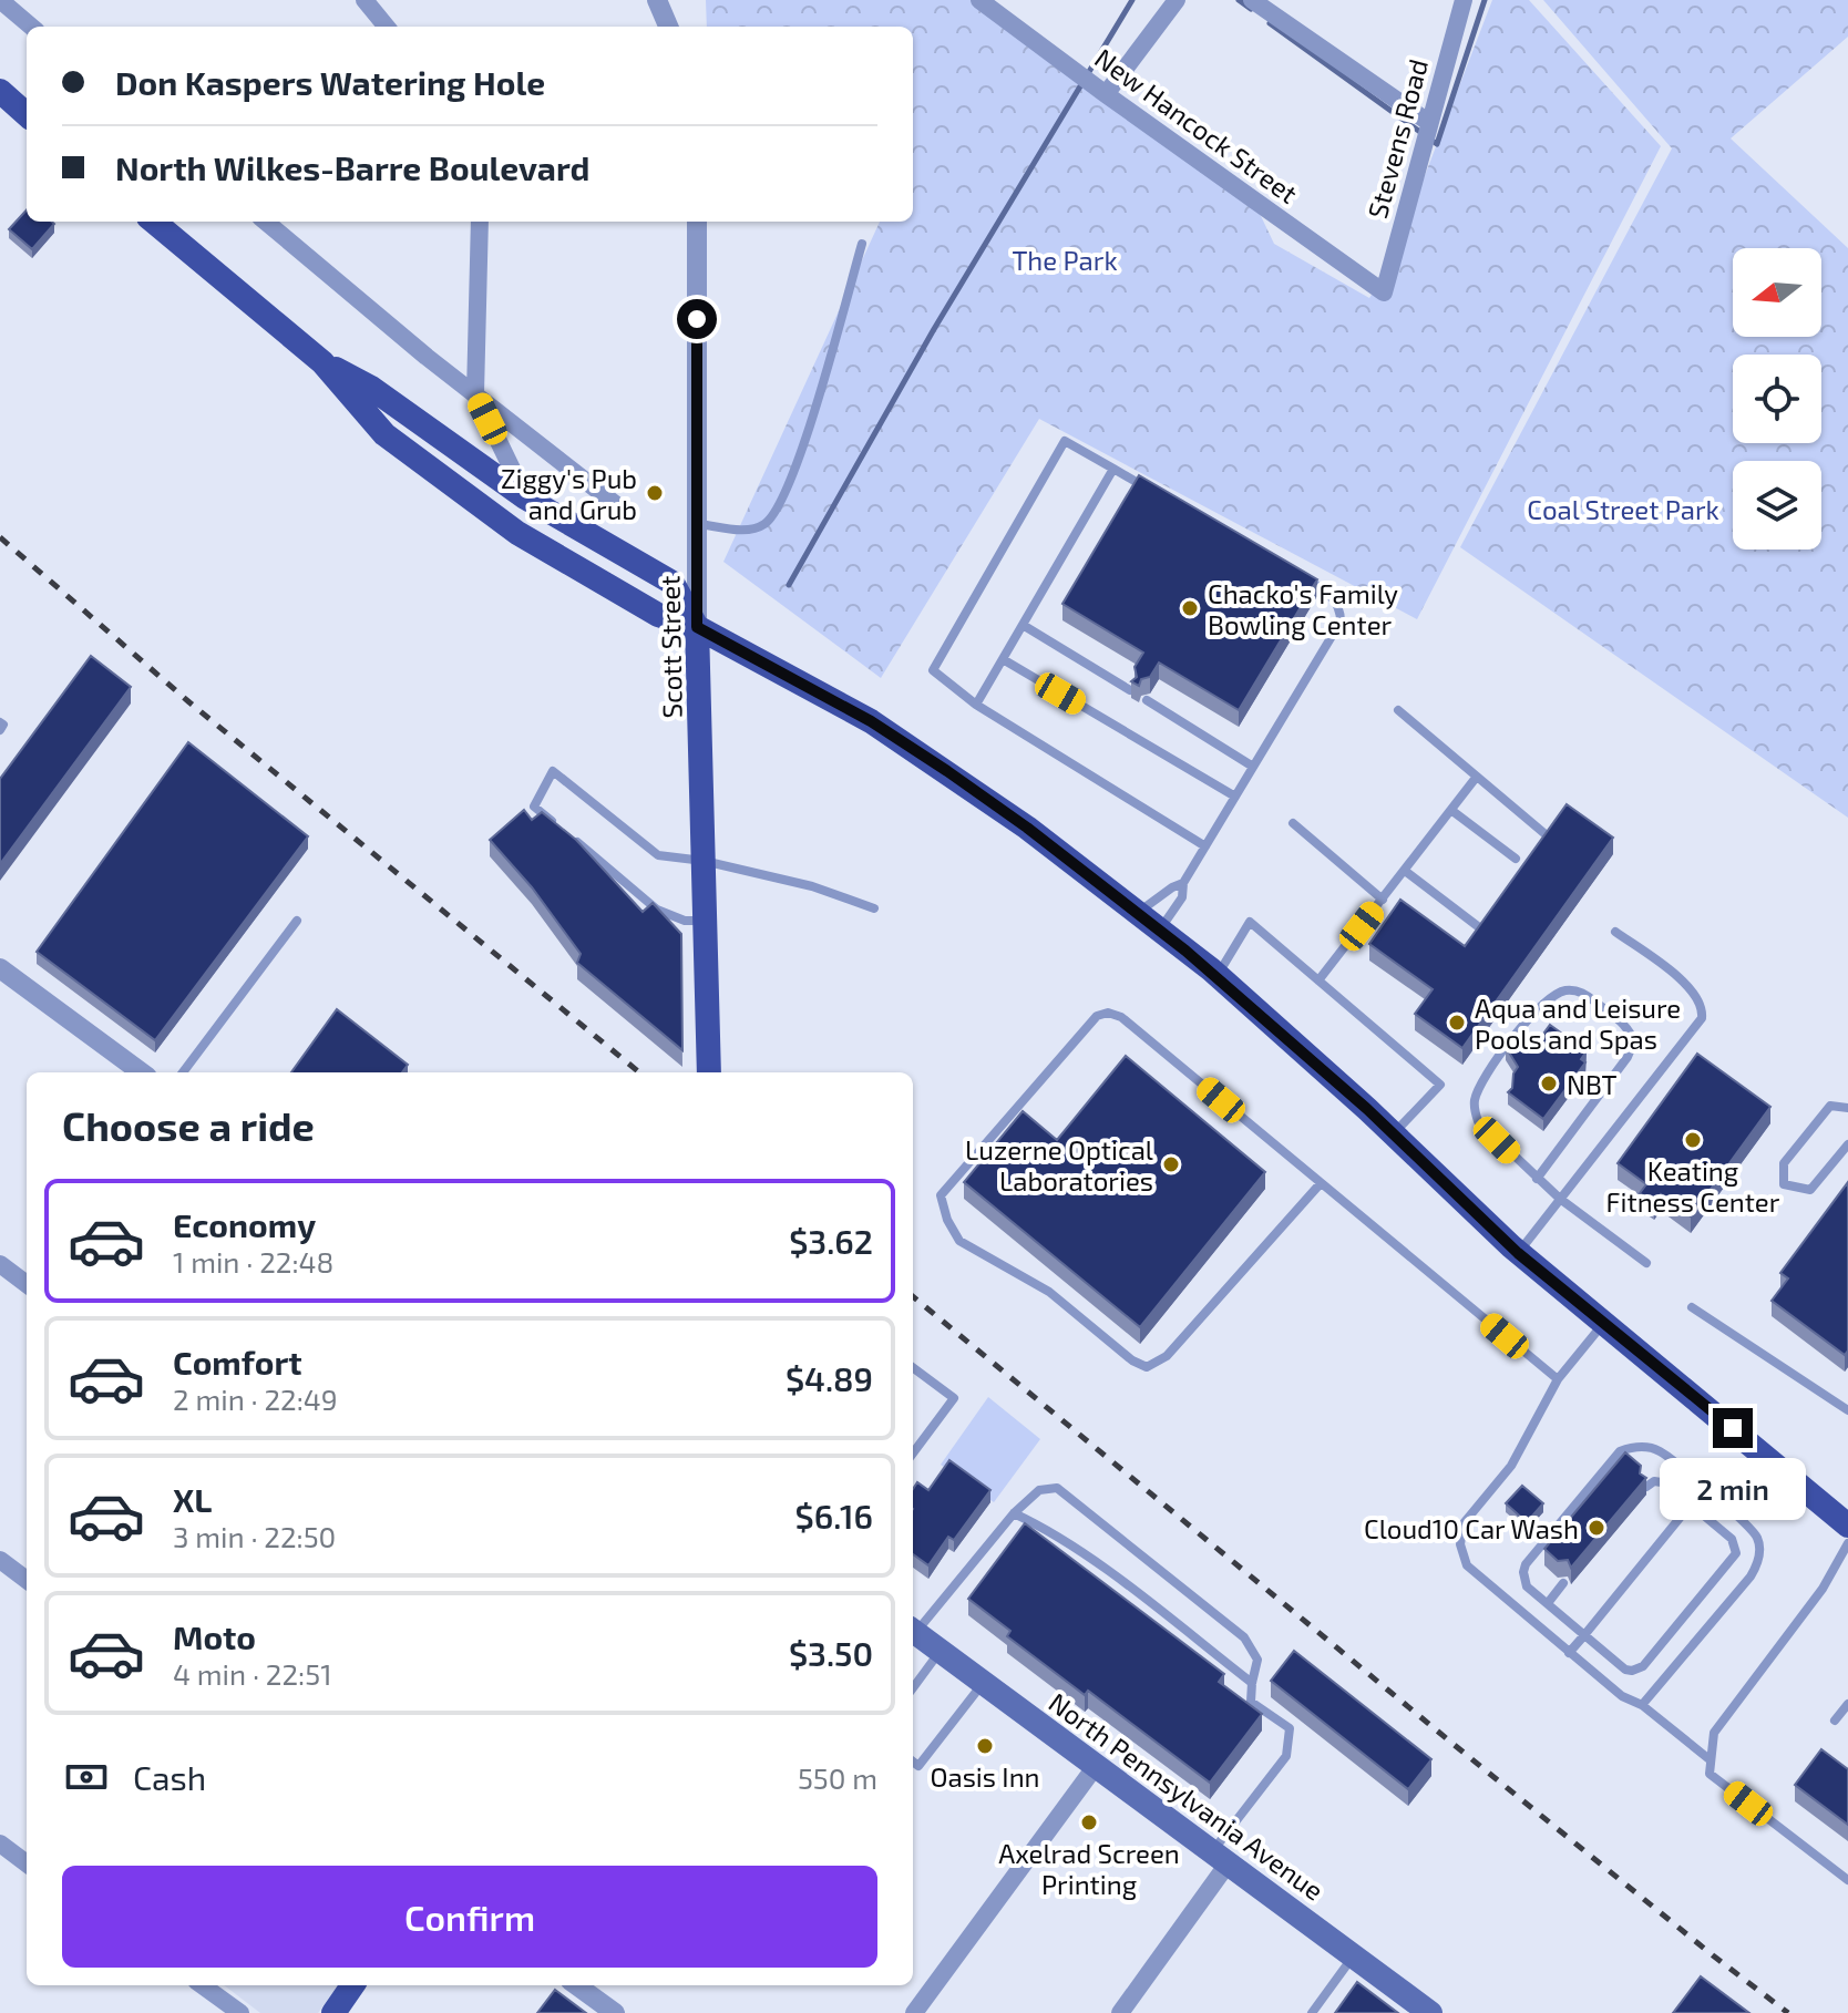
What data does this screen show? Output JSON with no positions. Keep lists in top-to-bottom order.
{
  "streets": {
    "main road": ["Scott Street", "North Pennsylvania Avenue"],
    "street": ["New Hancock Street", "Stevens Road"]
  },
  "crossings": [
    ["New Hancock Street", "Stevens Road"]
  ],
  "parks": ["The Park", "Coal Street Park"],
  "places": [
    "Ziggy's Pub and Grub",
    "Chacko's Family Bowling Center",
    "Aqua and Leisure Pools and Spas",
    "NBT",
    "Keating Fitness Center",
    "Luzerne Optical Laboratories",
    "Cloud10 Car Wash",
    "Oasis Inn",
    "Axelrad Screen Printing"
  ],
  "north": "left",
  "page": {
    "banner": ["Don Kaspers Watering Hole", "North Wilkes-Barre Boulevard"],
    "heading": "Choose a ride",
    "list": [
      {
        "name": "Economy",
        "note": "1 min · 22:48",
        "value": "$3.62"
      },
      {
        "name": "Comfort",
        "note": "2 min · 22:49",
        "value": "$4.89"
      },
      {
        "name": "XL",
        "note": "3 min · 22:50",
        "value": "$6.16"
      },
      {
        "name": "Moto",
        "note": "4 min · 22:51",
        "value": "$3.50"
      }
    ],
    "bubble": "2 min",
    "pay": ["Cash", "550 m"],
    "buttons": "Confirm"
  }
}
